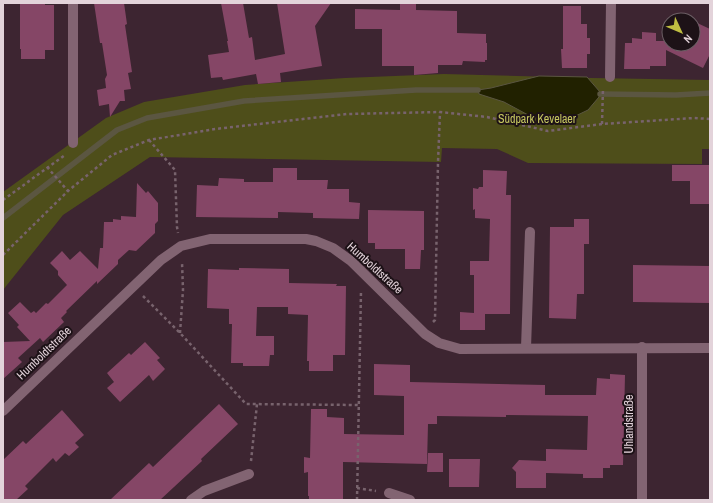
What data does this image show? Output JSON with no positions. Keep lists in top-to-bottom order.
{
  "streets": {
    "street": ["Humboldtstraße", "Uhlandstraße"]
  },
  "crossings": [
    ["Humboldtstraße", "Uhlandstraße"]
  ],
  "parks": ["Südpark Kevelaer"],
  "north": "bottom right"
}
